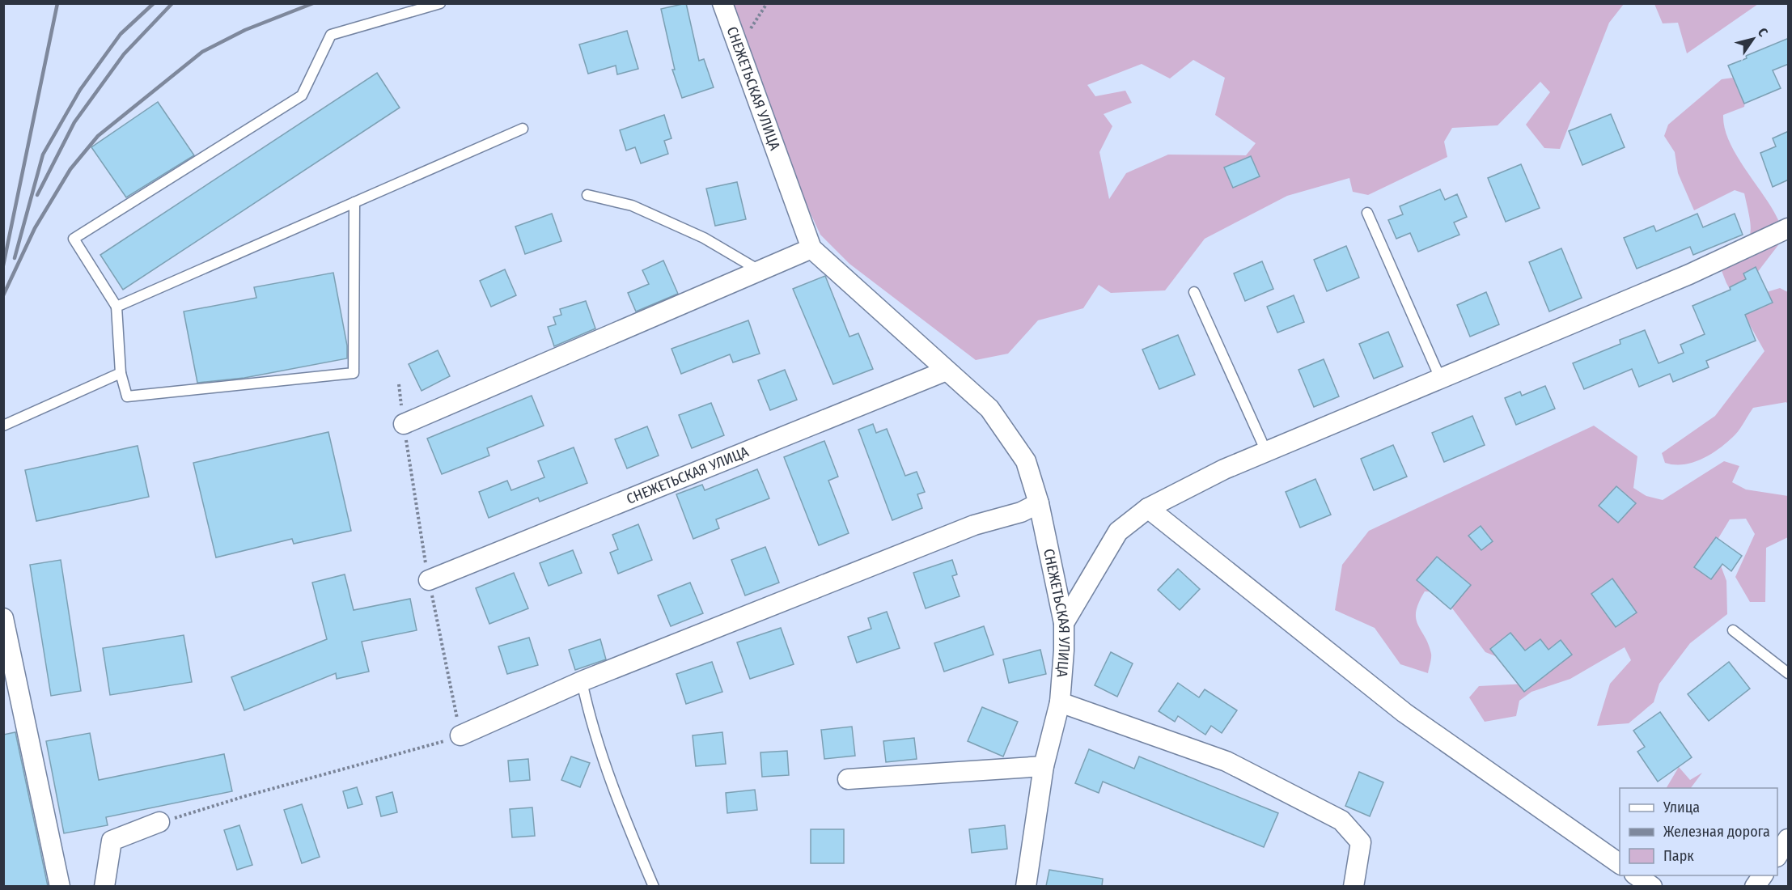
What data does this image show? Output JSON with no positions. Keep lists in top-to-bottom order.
{
  "streets": {
    "street": ["СНЕЖЕТЬСКАЯ УЛИЦА"]
  },
  "legend": ["Улица", "Железная дорога", "Парк"],
  "north": "top right"
}
